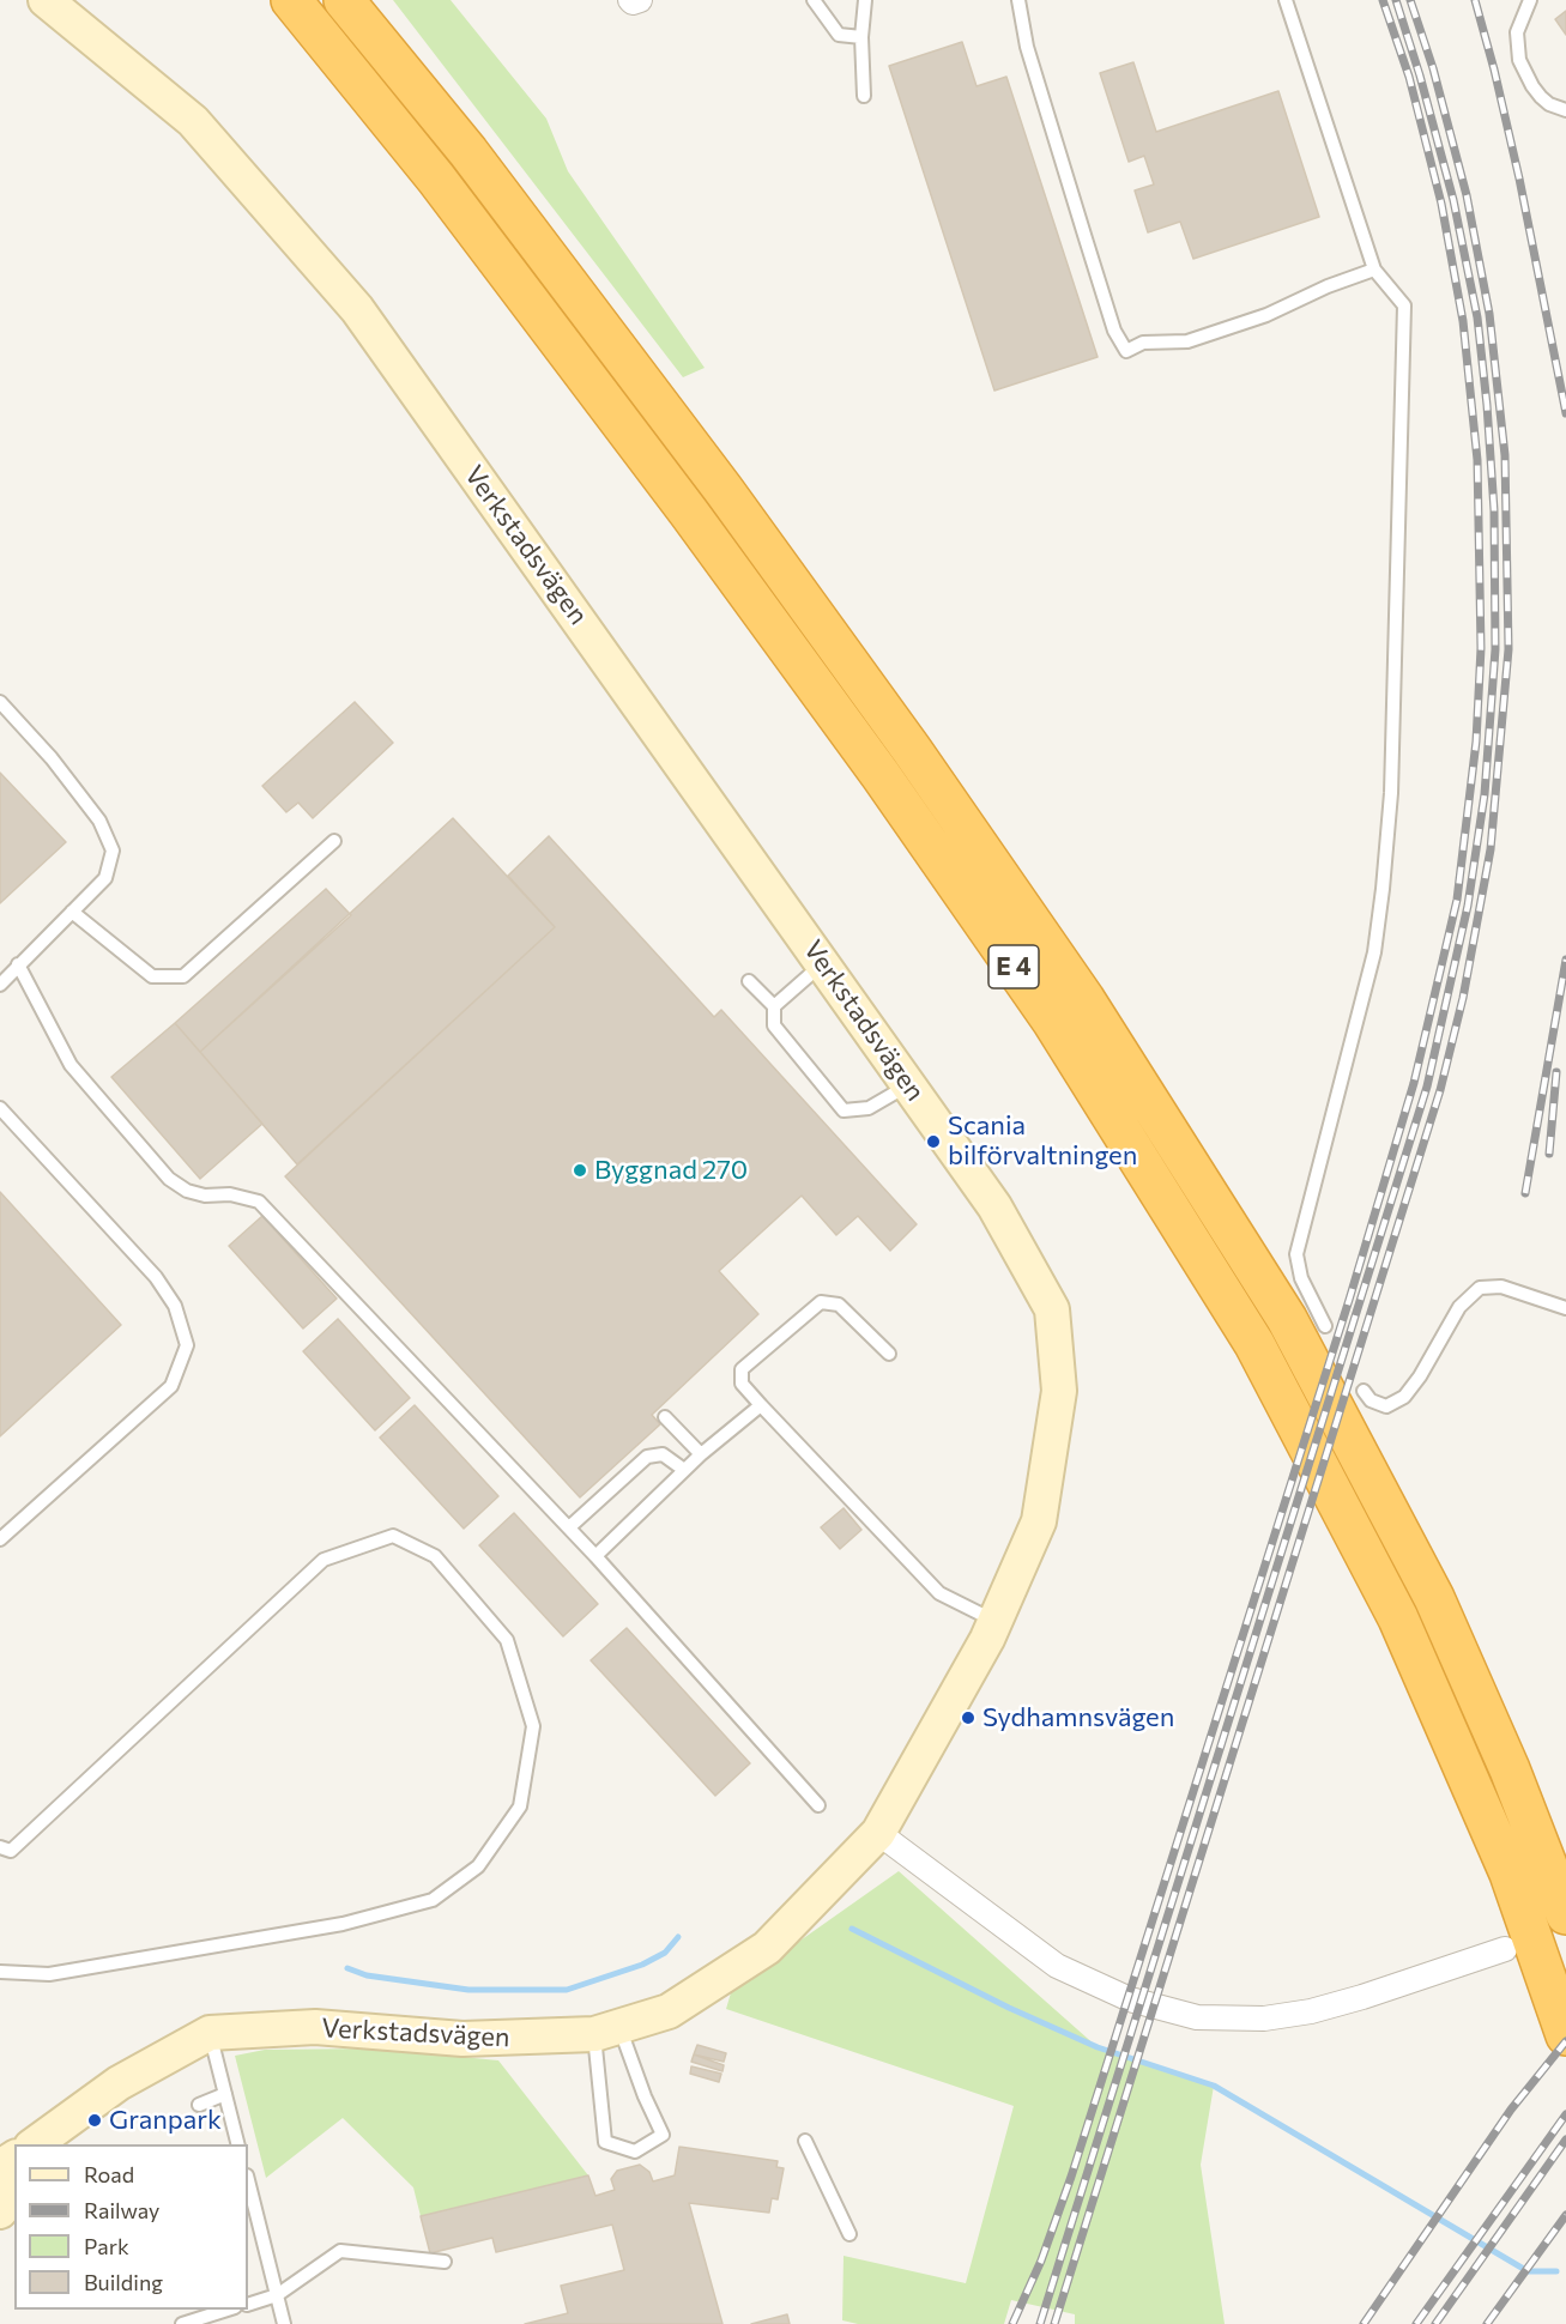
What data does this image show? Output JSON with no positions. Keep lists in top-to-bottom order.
{
  "streets": {
    "highway": ["E 4"],
    "main road": ["Verkstadsvägen"]
  },
  "places": [
    "Scania bilförvaltningen",
    "Byggnad 270",
    "Sydhamnsvägen",
    "Granpark"
  ],
  "legend": [
    "Road",
    "Railway",
    "Park",
    "Building"
  ]
}
